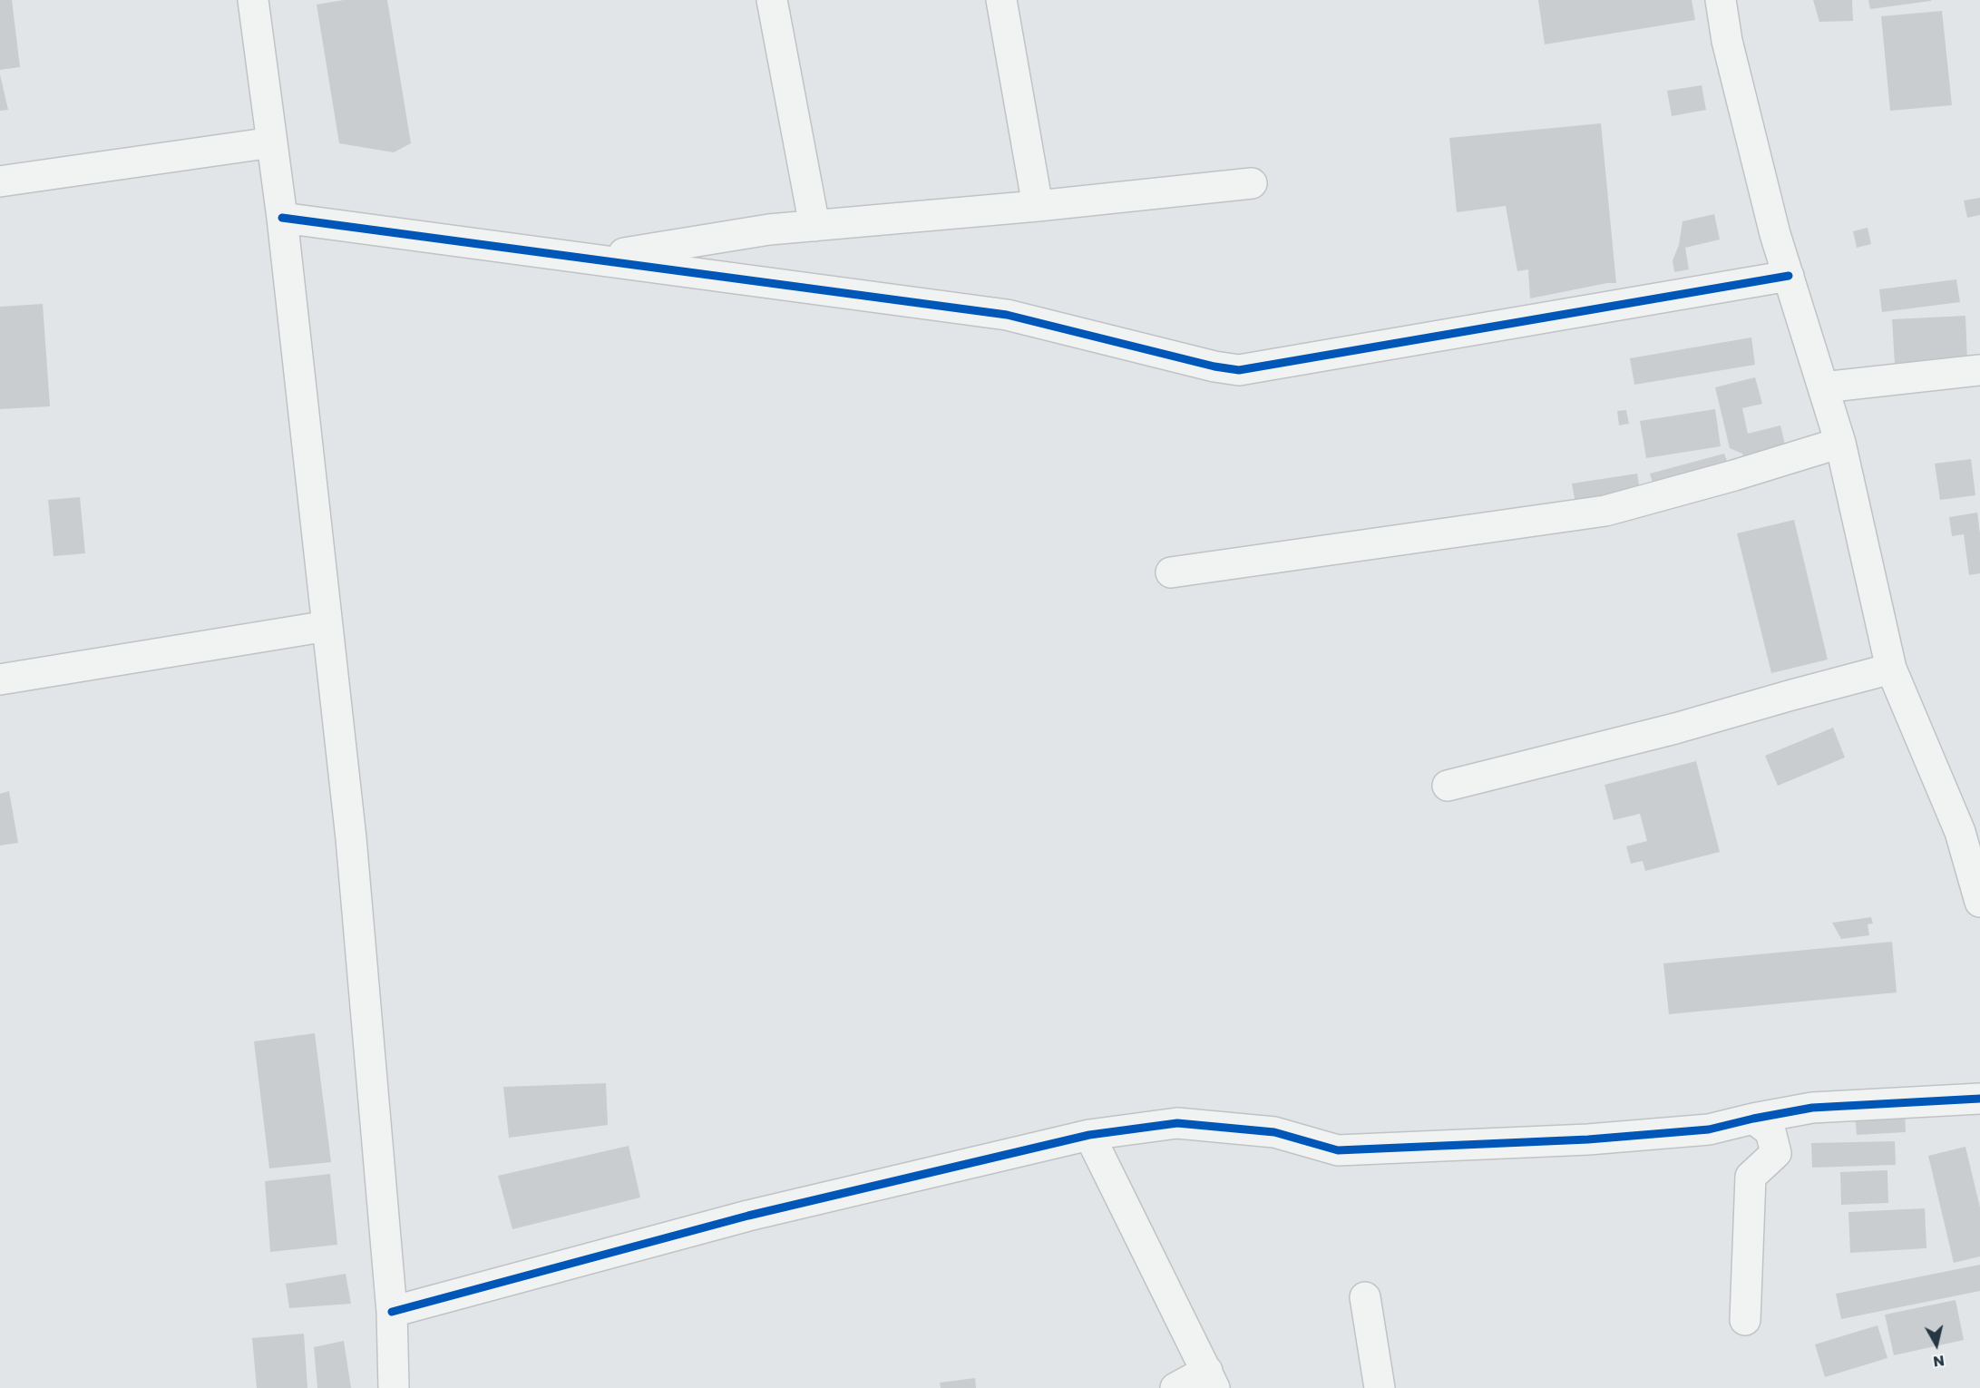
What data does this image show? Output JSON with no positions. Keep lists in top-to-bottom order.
{
  "north": "bottom"
}
